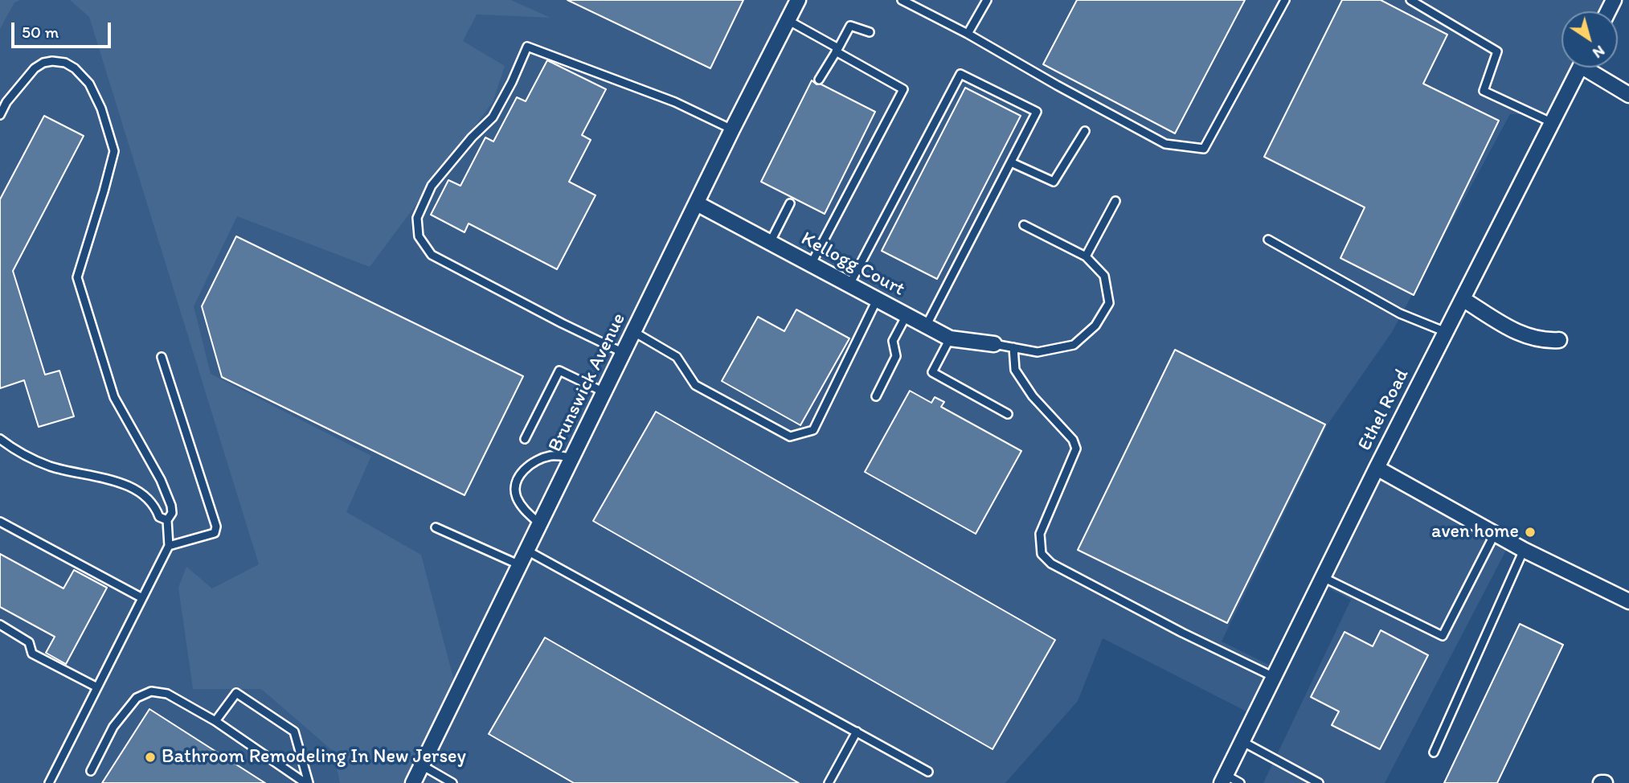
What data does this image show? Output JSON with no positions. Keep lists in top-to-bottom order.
{
  "streets": {
    "street": ["Kellogg Court", "Brunswick Avenue", "Ethel Road"]
  },
  "crossings": [
    ["Kellogg Court", "Brunswick Avenue"]
  ],
  "places": ["aven home", "Bathroom Remodeling In New Jersey"],
  "scale_bar": "50 m",
  "north": "bottom right"
}
